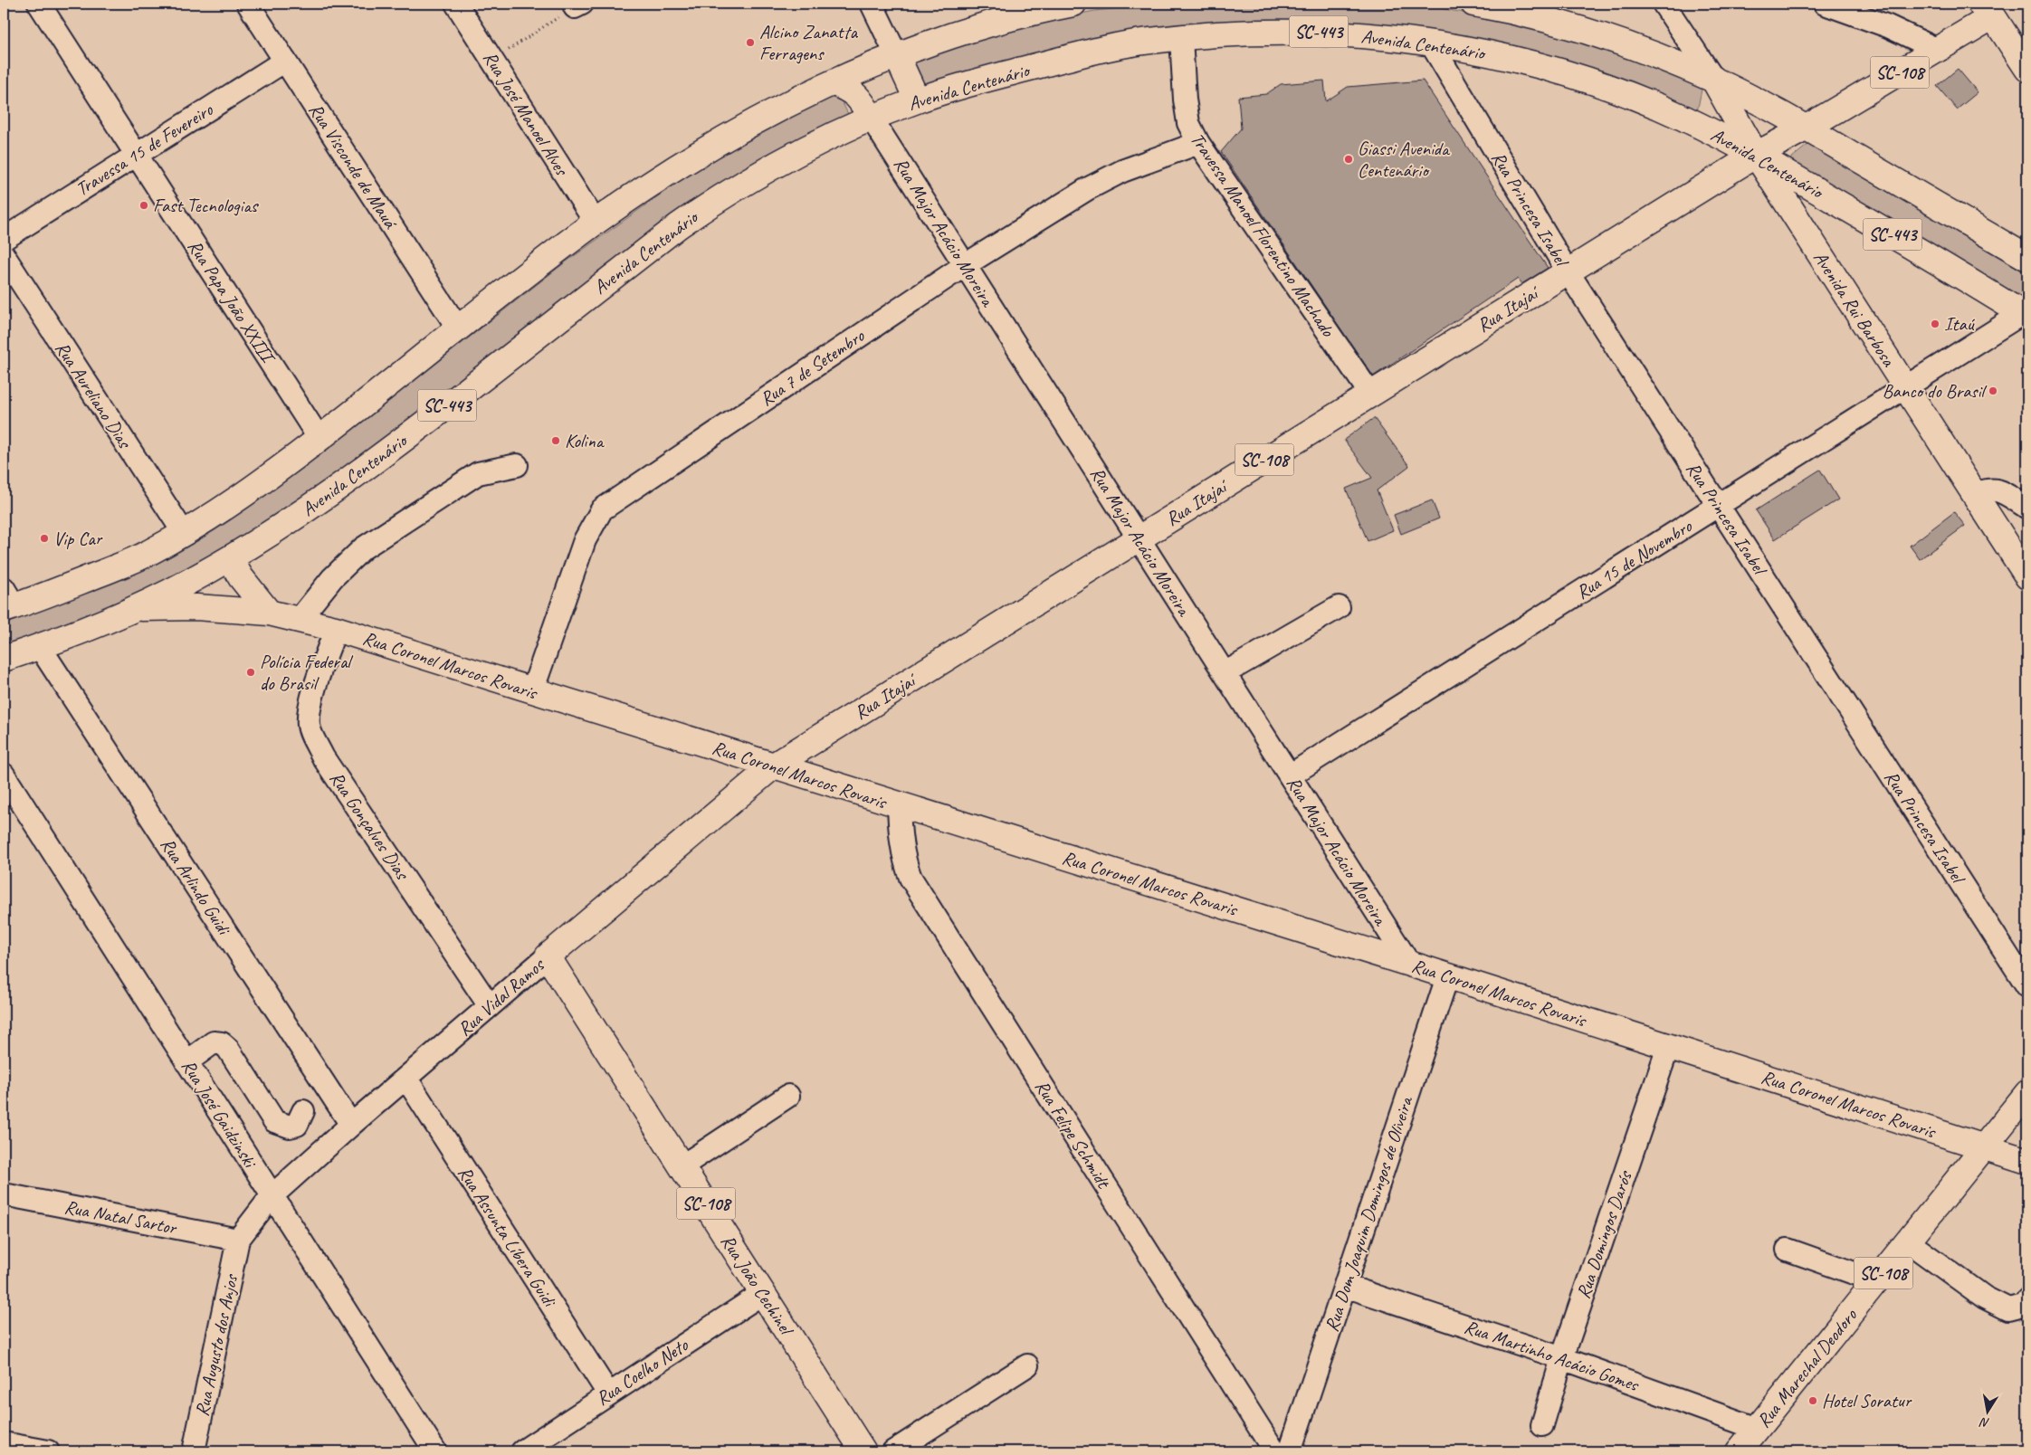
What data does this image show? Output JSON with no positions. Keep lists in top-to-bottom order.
{
  "streets": {
    "main road": [
      "SC-443",
      "Avenida Centenário",
      "SC-108",
      "Avenida Rui Barbosa",
      "Rua Itajaí",
      "Rua Coronel Marcos Rovaris",
      "Rua Vidal Ramos",
      "Rua João Cechinel",
      "Rua Marechal Deodoro"
    ],
    "street": [
      "Rua José Manoel Alves",
      "Travessa 15 de Fevereiro",
      "Rua Visconde de Mauá",
      "Rua Princesa Isabel",
      "Rua Major Acácio Moreira",
      "Travessa Manoel Florentino Machado",
      "Rua Papa João XXIII",
      "Rua 7 de Setembro",
      "Rua Aureliano Dias",
      "Rua 15 de Novembro",
      "Rua Gonçalves Dias",
      "Rua Arlindo Guidi",
      "Rua José Gaidzinski",
      "Rua Felipe Schmidt",
      "Rua Dom Joaquim Domingos de Oliveira",
      "Rua Natal Sartor",
      "Rua Domingos Darós",
      "Rua Assunta Líbera Guidi",
      "Rua Augusto dos Anjos",
      "Rua Martinho Acácio Gomes",
      "Rua Coelho Neto"
    ]
  },
  "crossings": [
    ["Avenida Centenário", "Rua Princesa Isabel"],
    ["Avenida Centenário", "Rua Major Acácio Moreira"],
    ["Avenida Centenário", "Travessa Manoel Florentino Machado"],
    ["Avenida Centenário", "Avenida Rui Barbosa"],
    ["Avenida Centenário", "Rua Itajaí"],
    ["Avenida Centenário", "Rua 15 de Novembro"],
    ["Avenida Centenário", "Rua Coronel Marcos Rovaris"],
    ["Avenida Centenário", "Rua Arlindo Guidi"],
    ["SC-108", "Rua Itajaí"],
    ["Travessa 15 de Fevereiro", "Rua Visconde de Mauá"],
    ["Travessa 15 de Fevereiro", "Rua Papa João XXIII"],
    ["Rua Princesa Isabel", "Rua Itajaí"],
    ["Rua Princesa Isabel", "Rua 15 de Novembro"],
    ["Rua Major Acácio Moreira", "Rua Itajaí"],
    ["Rua Major Acácio Moreira", "Rua 7 de Setembro"],
    ["Rua Major Acácio Moreira", "Rua 15 de Novembro"],
    ["Rua Major Acácio Moreira", "Rua Coronel Marcos Rovaris"],
    ["Travessa Manoel Florentino Machado", "Rua Itajaí"],
    ["Travessa Manoel Florentino Machado", "Rua 7 de Setembro"],
    ["Avenida Rui Barbosa", "Rua Itajaí"],
    ["Avenida Rui Barbosa", "Rua 15 de Novembro"],
    ["Rua Itajaí", "Rua Coronel Marcos Rovaris"],
    ["Rua Itajaí", "Rua Vidal Ramos"],
    ["Rua 7 de Setembro", "Rua Coronel Marcos Rovaris"],
    ["Rua Coronel Marcos Rovaris", "Rua Gonçalves Dias"],
    ["Rua Coronel Marcos Rovaris", "Rua Vidal Ramos"],
    ["Rua Coronel Marcos Rovaris", "Rua Felipe Schmidt"],
    ["Rua Coronel Marcos Rovaris", "Rua Dom Joaquim Domingos de Oliveira"],
    ["Rua Coronel Marcos Rovaris", "Rua Domingos Darós"],
    ["Rua Coronel Marcos Rovaris", "Rua Marechal Deodoro"],
    ["Rua Gonçalves Dias", "Rua Vidal Ramos"],
    ["Rua Arlindo Guidi", "Rua Vidal Ramos"],
    ["Rua Vidal Ramos", "Rua José Gaidzinski"],
    ["Rua Vidal Ramos", "Rua Natal Sartor"],
    ["Rua Vidal Ramos", "Rua Assunta Líbera Guidi"],
    ["Rua Vidal Ramos", "Rua João Cechinel"],
    ["Rua Vidal Ramos", "Rua Augusto dos Anjos"],
    ["Rua Dom Joaquim Domingos de Oliveira", "Rua Martinho Acácio Gomes"],
    ["Rua Natal Sartor", "Rua Augusto dos Anjos"],
    ["Rua Domingos Darós", "Rua Martinho Acácio Gomes"],
    ["Rua Assunta Líbera Guidi", "Rua Coelho Neto"],
    ["Rua João Cechinel", "Rua Coelho Neto"],
    ["Rua Martinho Acácio Gomes", "Rua Marechal Deodoro"]
  ],
  "places": [
    "Alcino Zanatta Ferragens",
    "Giassi Avenida Centenário",
    "Fast Tecnologias",
    "Itaú",
    "Banco do Brasil",
    "Kolina",
    "Vip Car",
    "Polícia Federal do Brasil",
    "Hotel Soratur"
  ],
  "north": "bottom"
}
